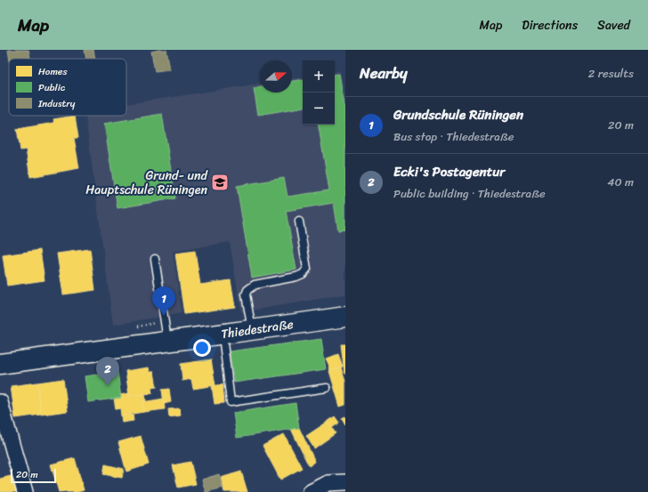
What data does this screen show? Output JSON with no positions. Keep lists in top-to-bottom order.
{
  "streets": {
    "street": ["Thiedestraße"]
  },
  "places": {
    "school or university": ["Grund- und Hauptschule Rüningen"]
  },
  "legend": ["Homes", "Public", "Industry"],
  "scale_bar": "20 m",
  "north": "right",
  "page": {
    "header": "Map",
    "nav": ["Map", "Directions", "Saved"],
    "heading": ["Nearby", "2 results"],
    "map_buttons": ["+", "−"],
    "list": [
      {
        "mark": "1",
        "name": "Grundschule Rüningen",
        "note": "Bus stop · Thiedestraße",
        "value": "20 m"
      },
      {
        "mark": "2",
        "name": "Ecki's Postagentur",
        "note": "Public building · Thiedestraße",
        "value": "40 m"
      }
    ],
    "pins": ["1", "2"],
    "scale": "20 m"
  }
}
